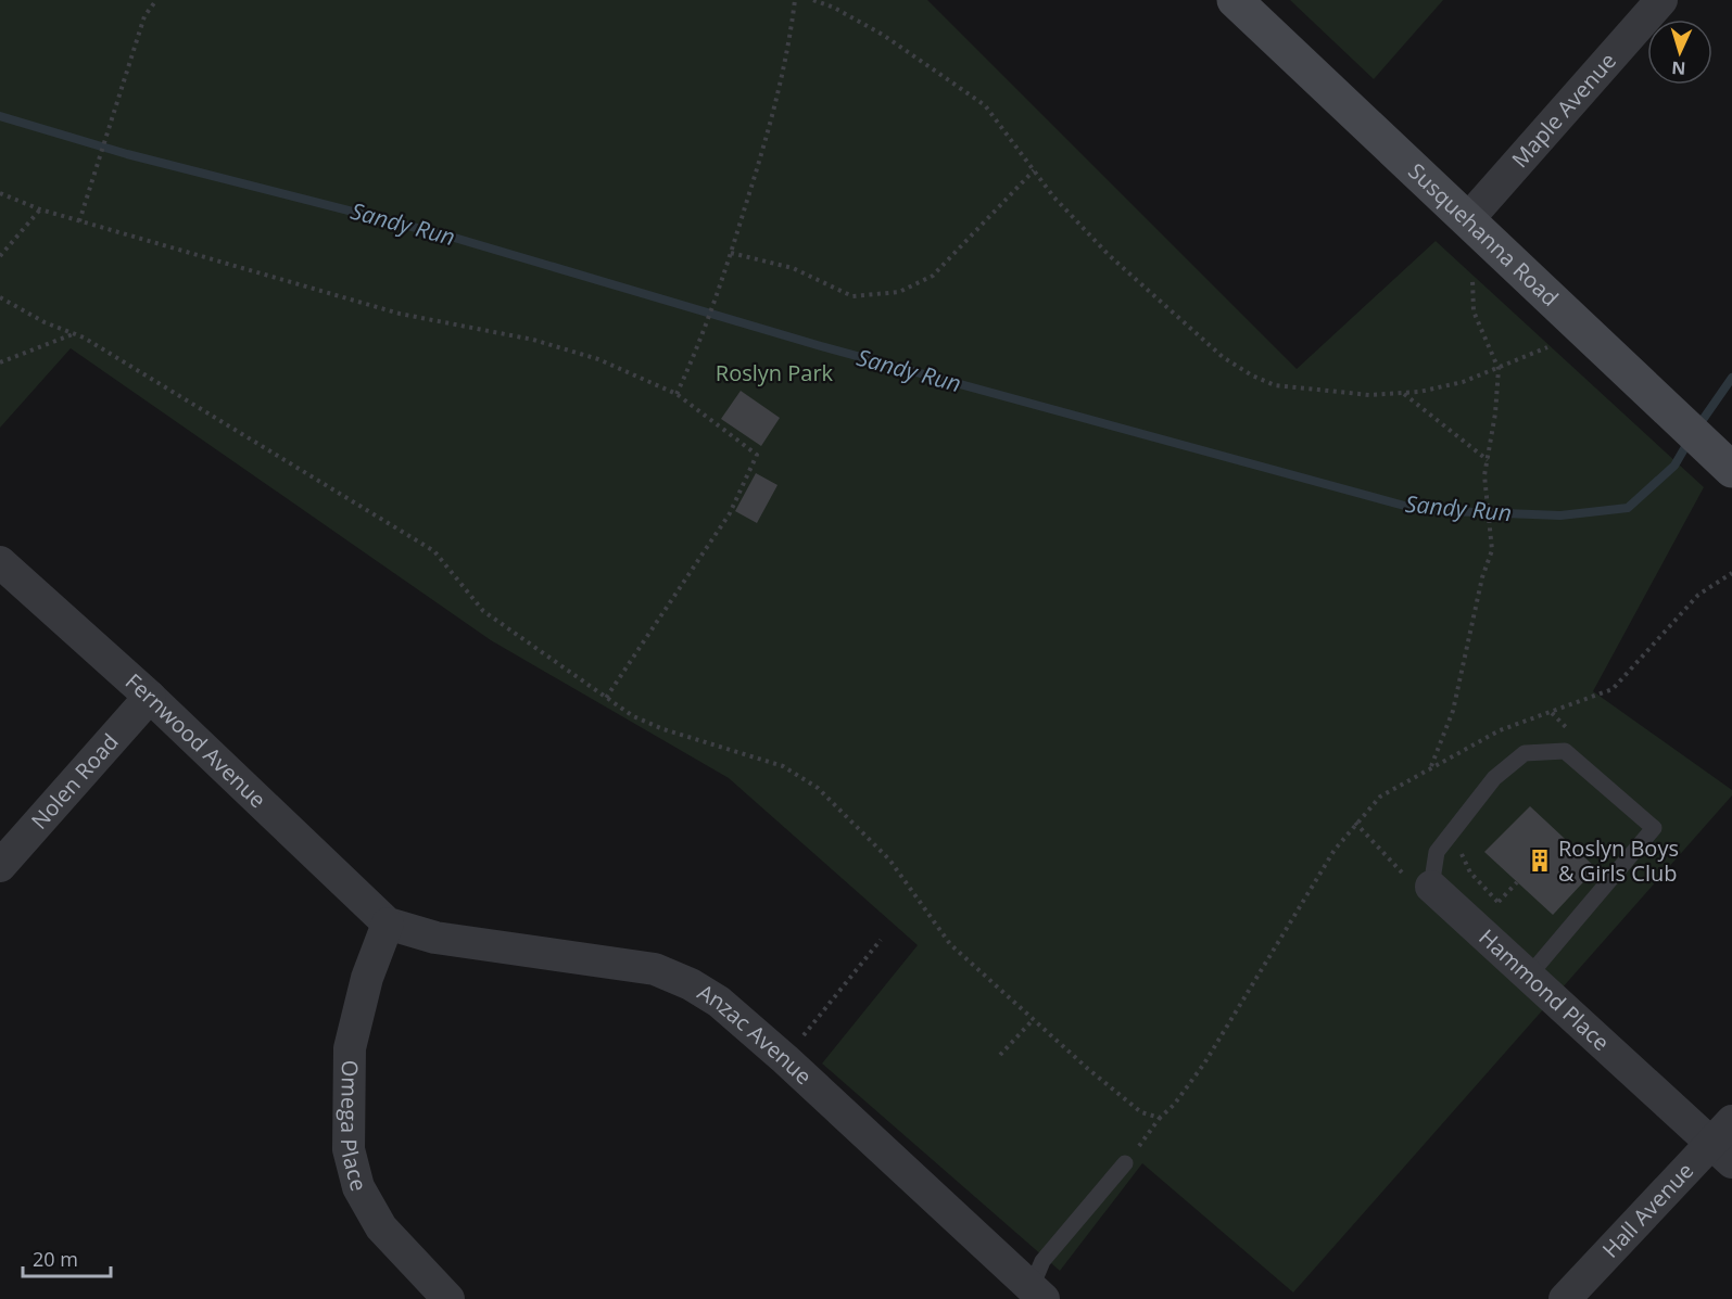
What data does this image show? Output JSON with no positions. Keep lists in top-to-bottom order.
{
  "streets": {
    "main road": ["Susquehanna Road"],
    "street": [
      "Maple Avenue",
      "Fernwood Avenue",
      "Nolen Road",
      "Hammond Place",
      "Anzac Avenue",
      "Omega Place",
      "Hall Avenue"
    ]
  },
  "crossings": [
    ["Maple Avenue", "Susquehanna Road"],
    ["Fernwood Avenue", "Nolen Road"],
    ["Fernwood Avenue", "Anzac Avenue"],
    ["Fernwood Avenue", "Omega Place"],
    ["Hammond Place", "Hall Avenue"],
    ["Anzac Avenue", "Omega Place"]
  ],
  "water": ["Sandy Run"],
  "parks": ["Roslyn Park"],
  "places": {
    "building": ["Roslyn Boys & Girls Club"]
  },
  "scale_bar": "20 m",
  "north": "bottom"
}
